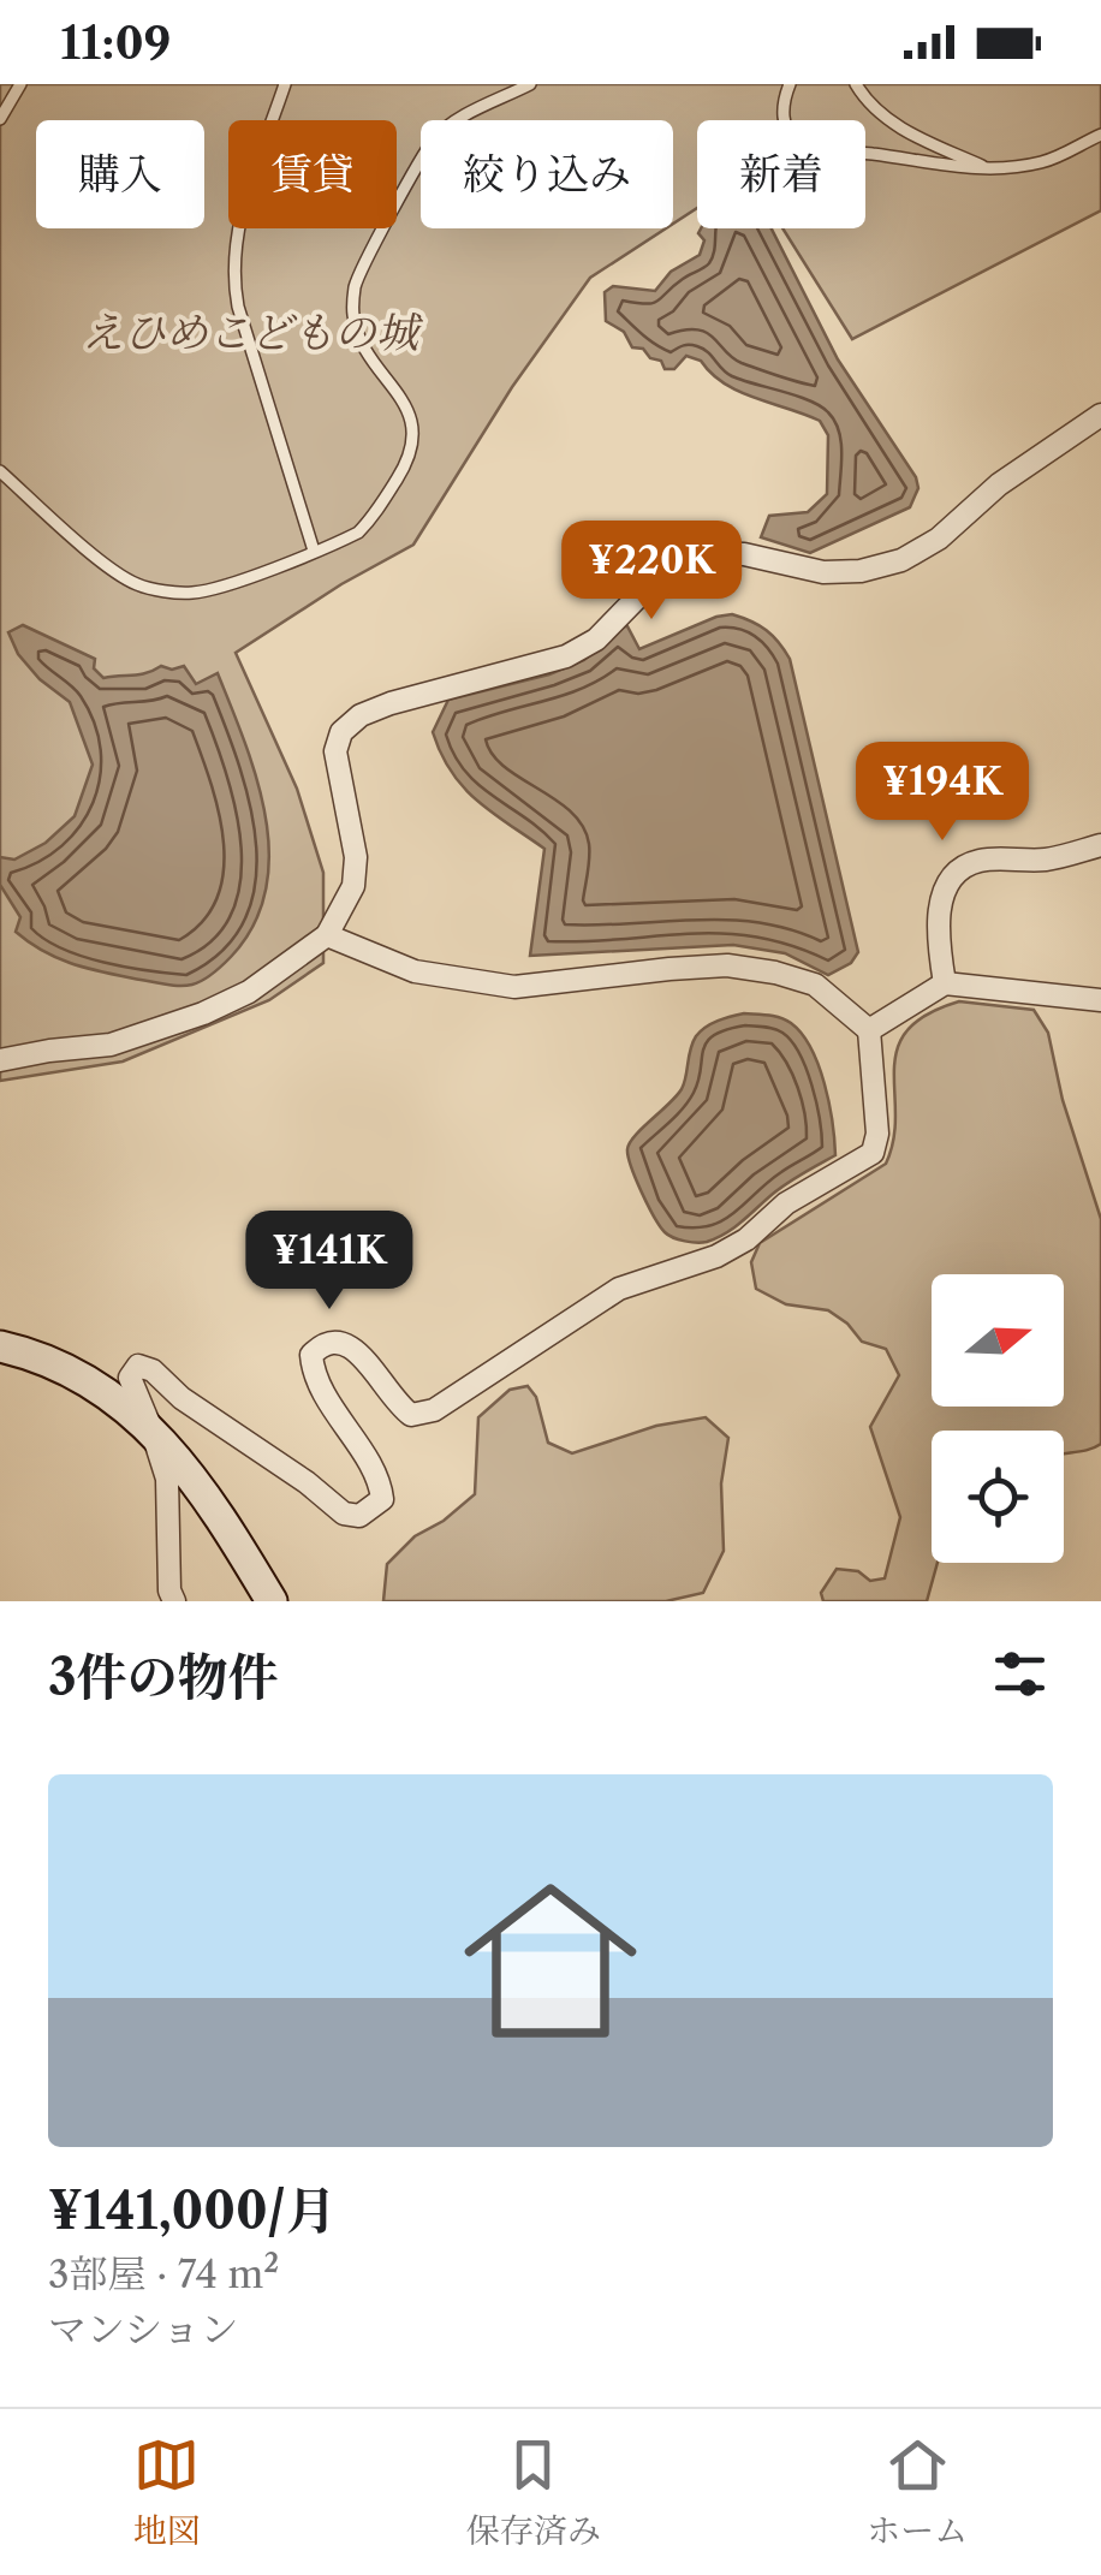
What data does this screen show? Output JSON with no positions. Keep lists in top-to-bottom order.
{
  "parks": ["えひめこどもの城"],
  "north": "right",
  "page": {
    "status": "11:09",
    "chip": [
      "購入",
      "賃貸",
      "絞り込み",
      "新着"
    ],
    "price": ["¥220K", "¥194K", "¥141K"],
    "heading": "3件の物件",
    "list": [
      {
        "name": "¥141,000/月",
        "note": "3部屋 · 74 m² · マンション"
      }
    ],
    "tabs": ["地図", "保存済み", "ホーム"]
  }
}
